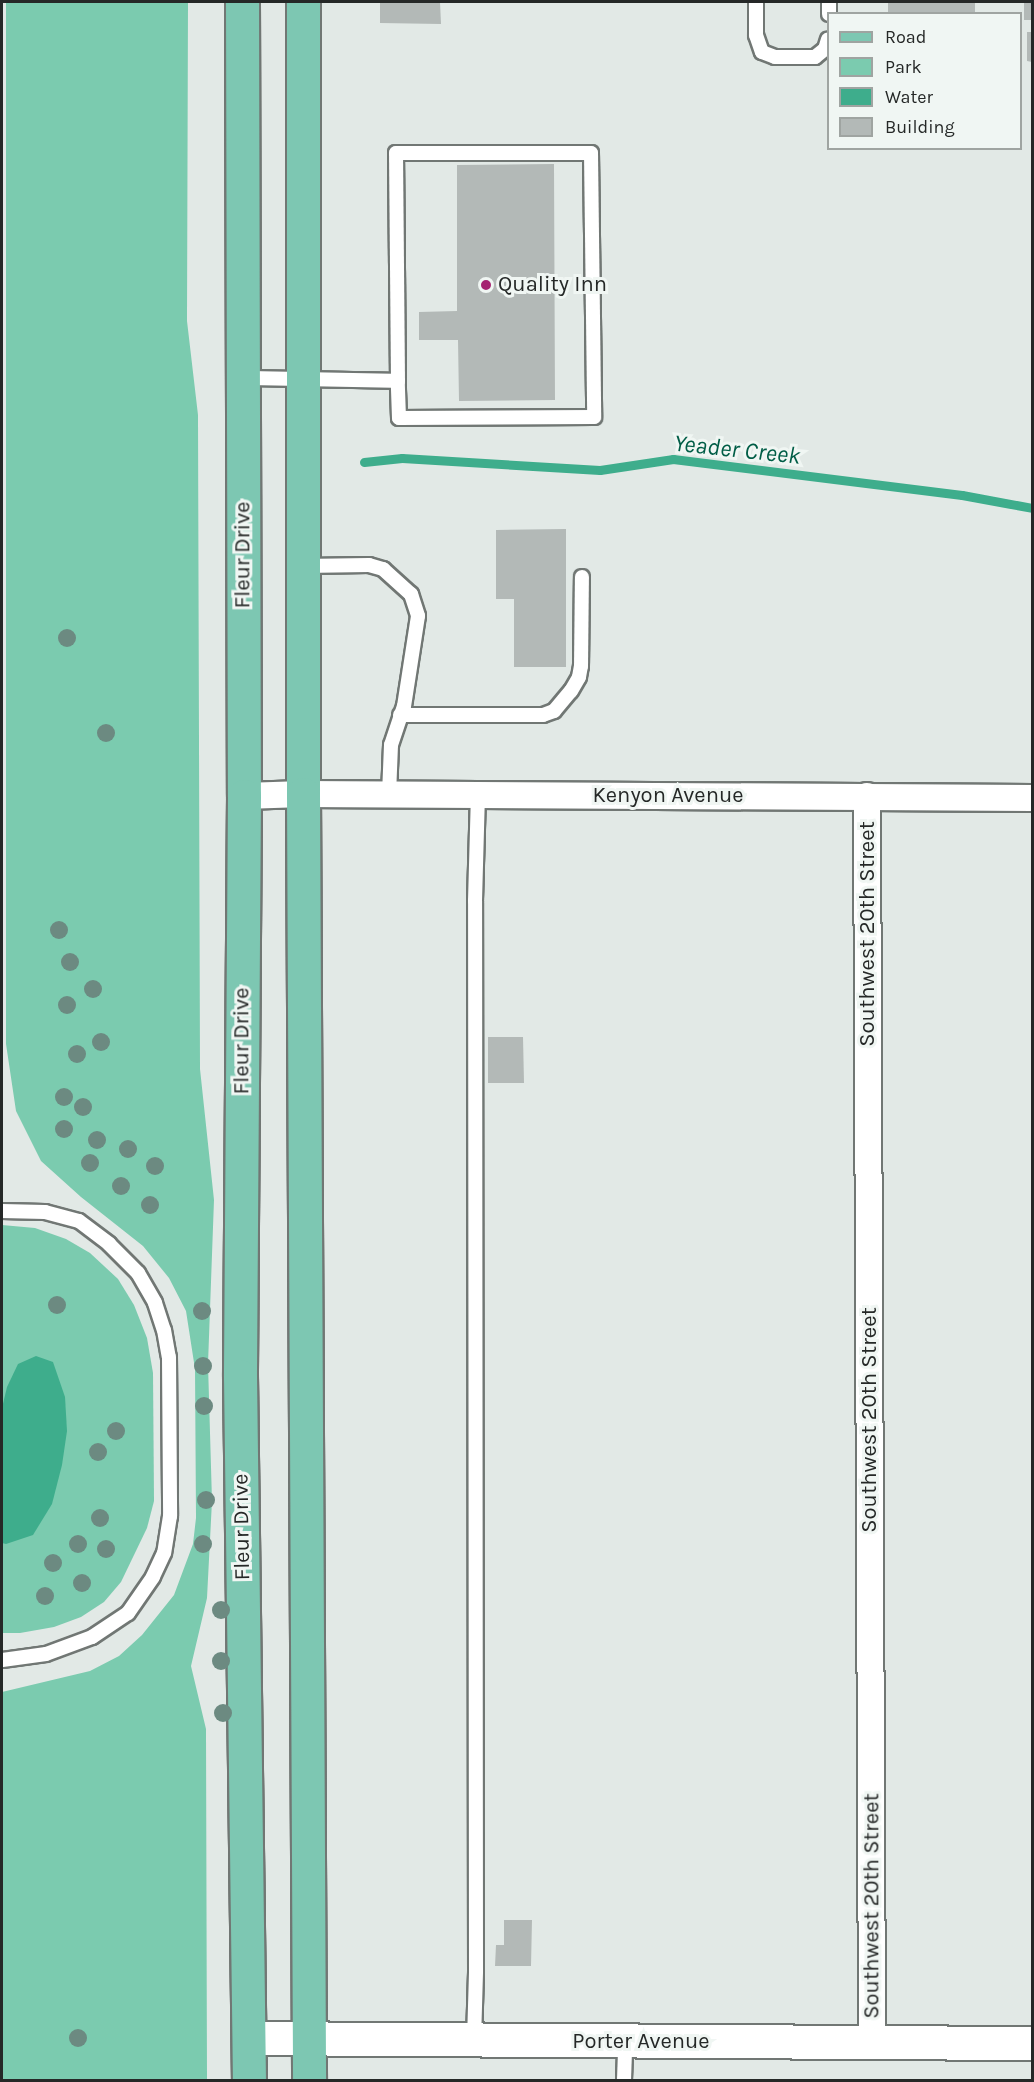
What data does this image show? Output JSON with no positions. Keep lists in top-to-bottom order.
{
  "streets": {
    "main road": ["Fleur Drive"],
    "street": ["Kenyon Avenue", "Southwest 20th Street", "Porter Avenue"]
  },
  "crossings": [
    ["Fleur Drive", "Kenyon Avenue"],
    ["Fleur Drive", "Porter Avenue"],
    ["Kenyon Avenue", "Southwest 20th Street"],
    ["Southwest 20th Street", "Porter Avenue"]
  ],
  "water": ["Yeader Creek"],
  "places": ["Quality Inn"],
  "legend": [
    "Road",
    "Park",
    "Water",
    "Building"
  ]
}
